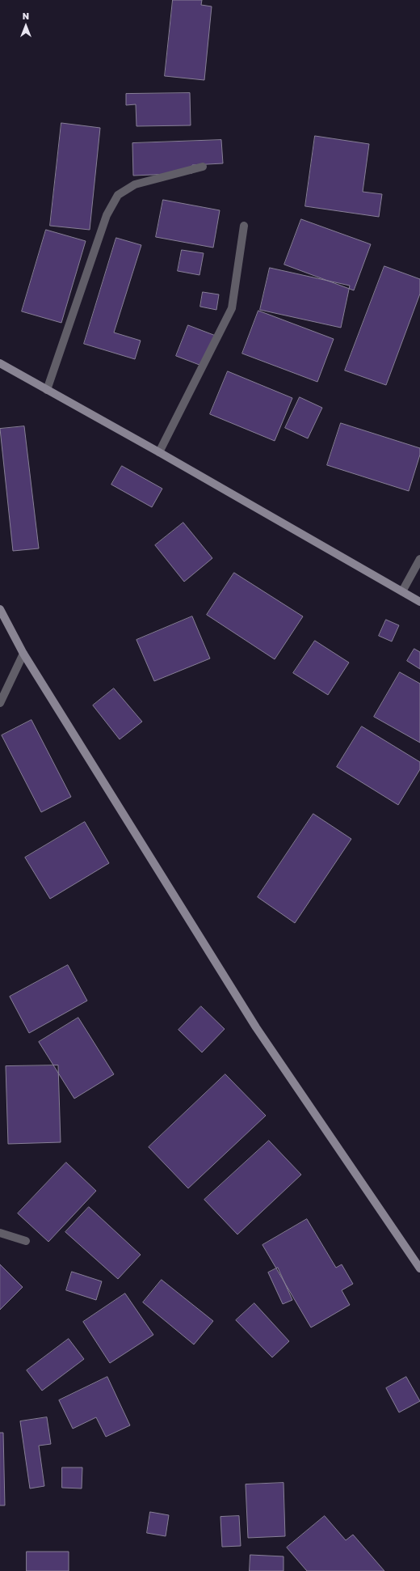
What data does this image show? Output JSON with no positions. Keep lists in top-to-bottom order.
{
  "north": "top"
}
